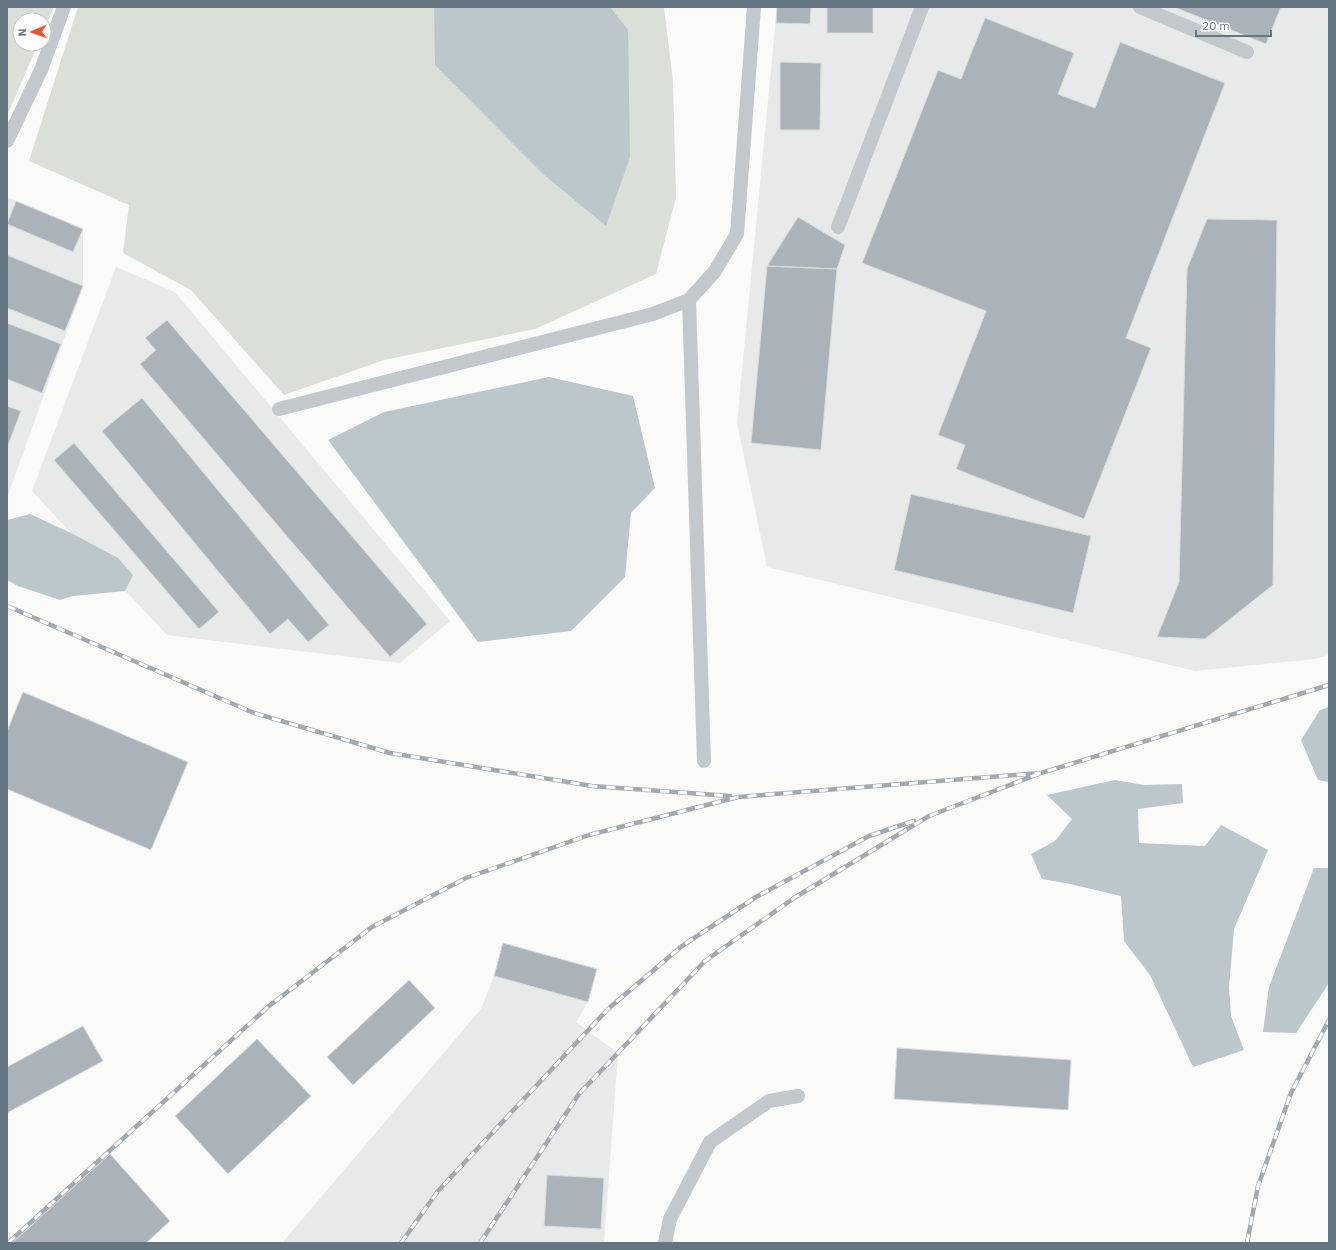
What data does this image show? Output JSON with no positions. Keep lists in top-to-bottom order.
{
  "scale_bar": "20 m",
  "north": "left"
}
